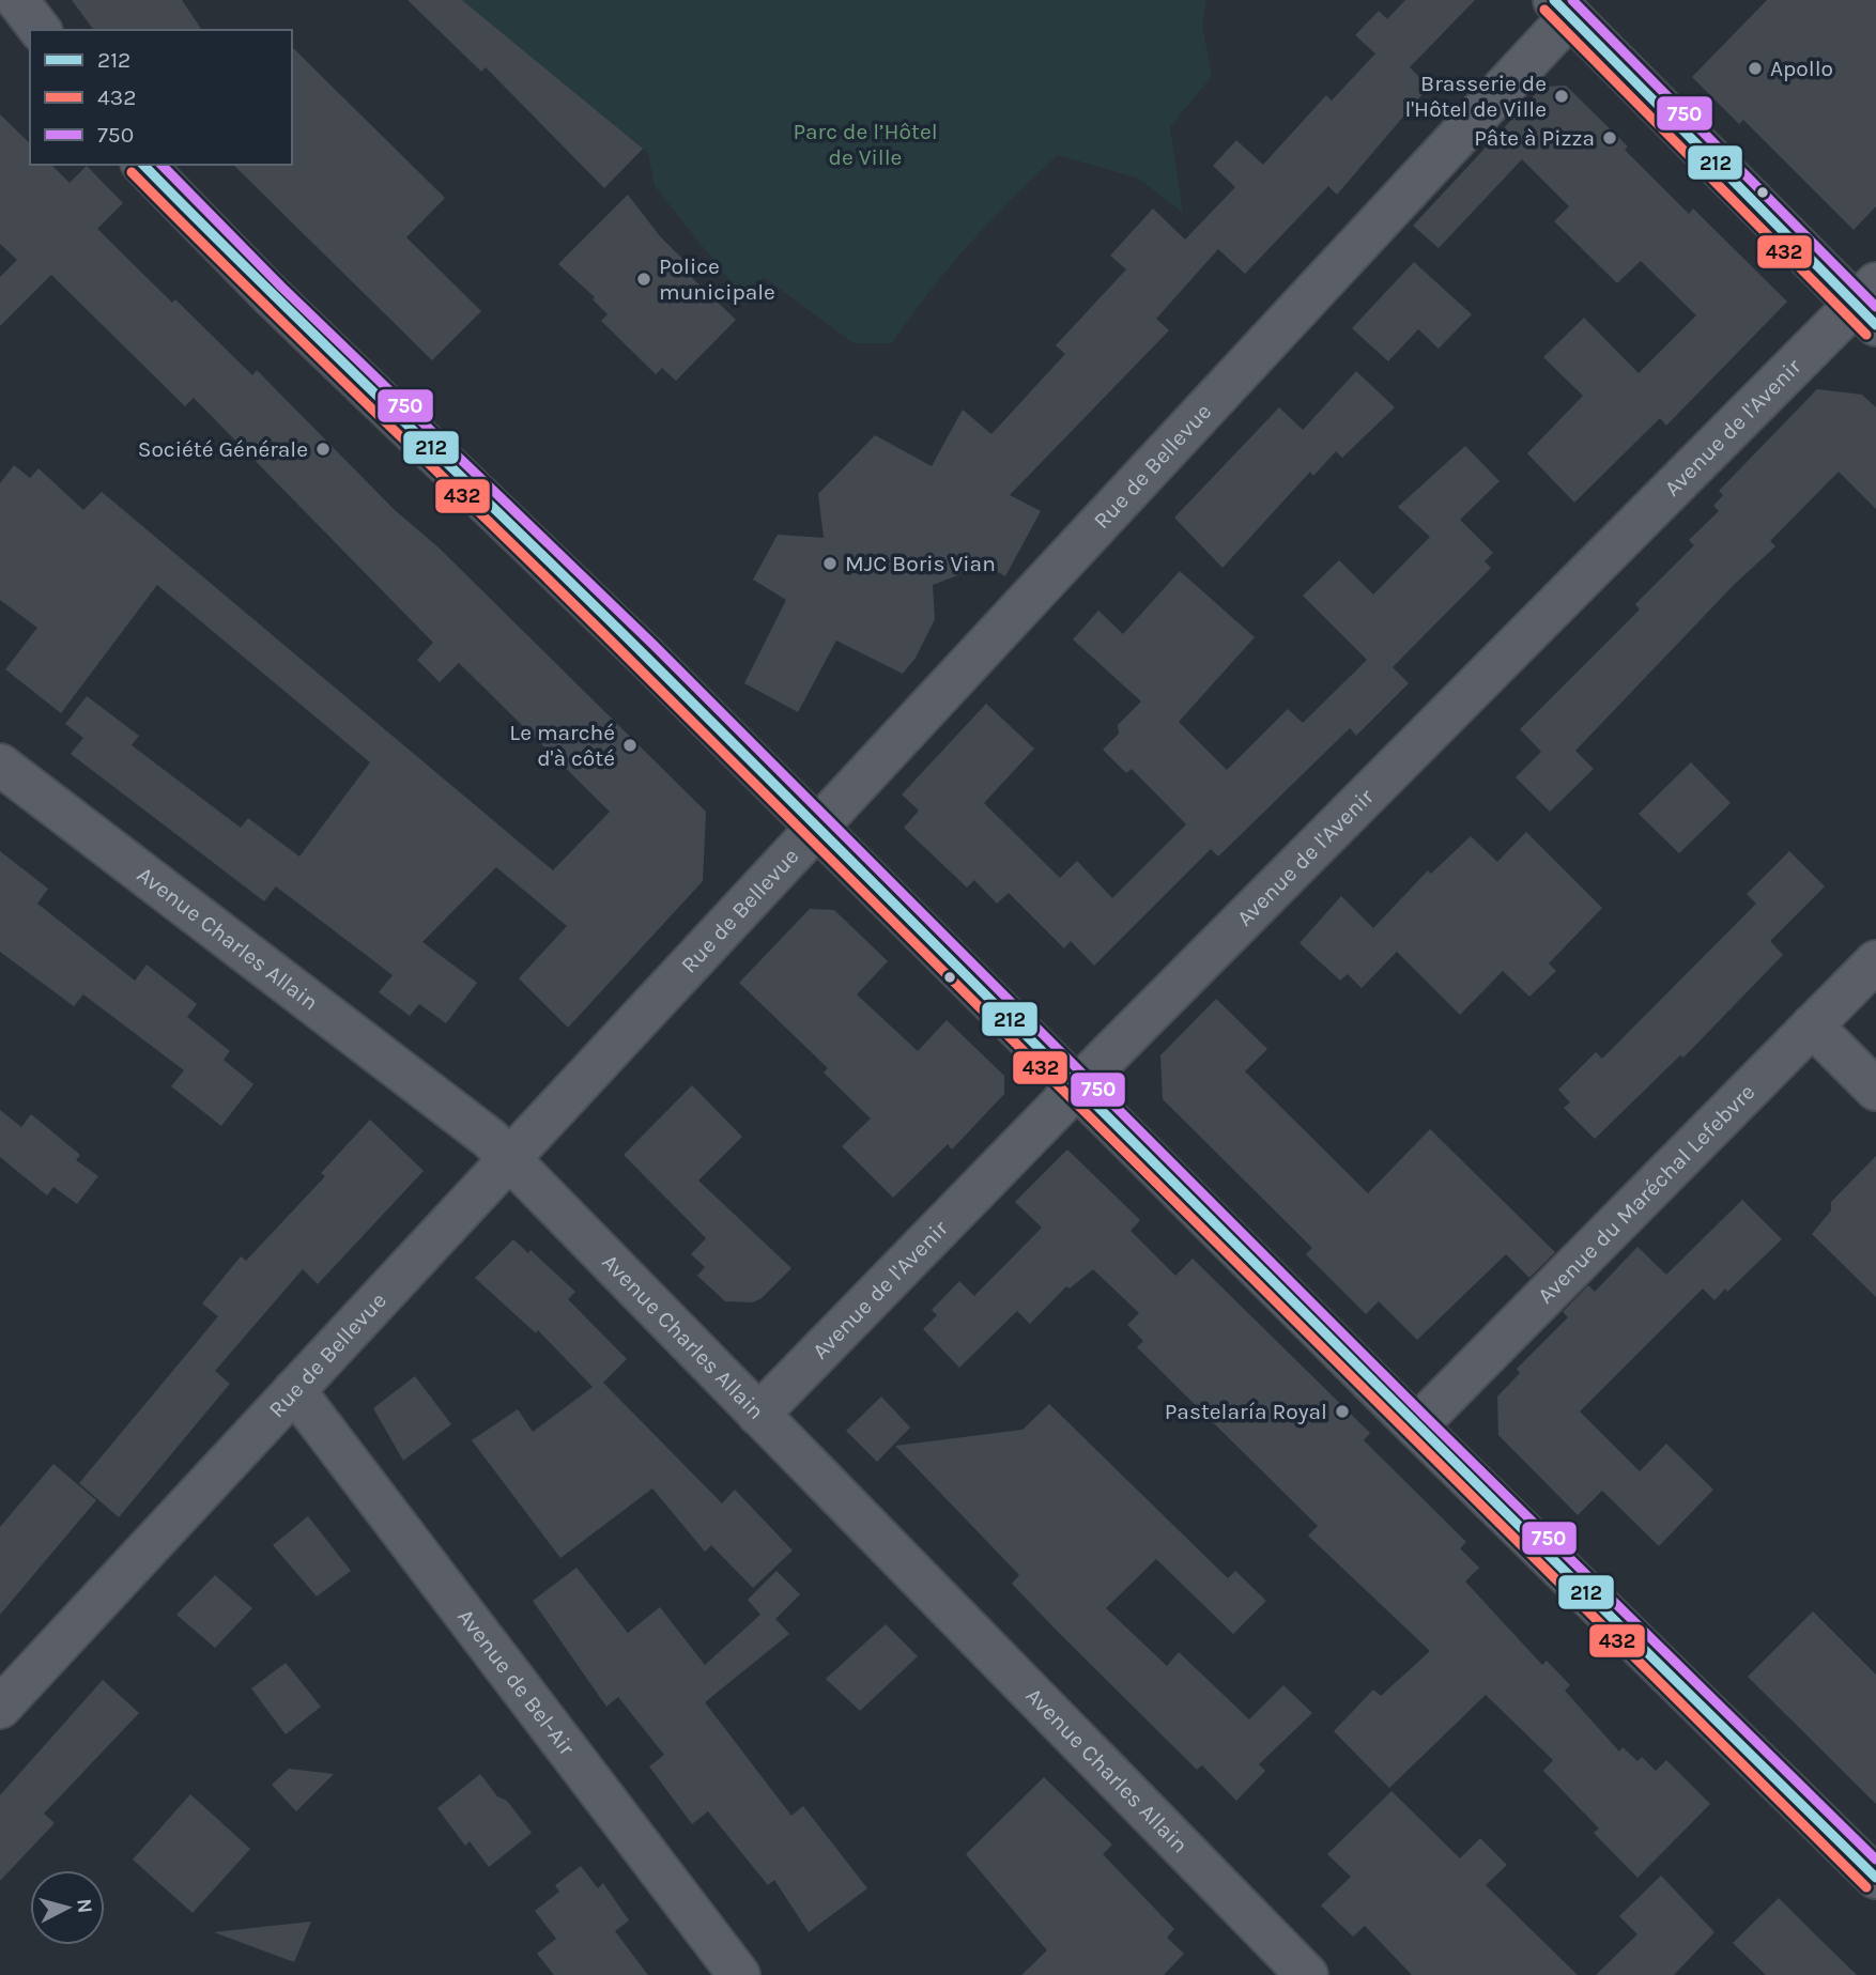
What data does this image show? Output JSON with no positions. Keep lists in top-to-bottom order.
{
  "streets": {
    "street": [
      "Avenue de l'Avenir",
      "Rue de Bellevue",
      "Avenue Charles Allain",
      "Avenue du Maréchal Lefebvre",
      "Avenue de Bel-Air"
    ]
  },
  "crossings": [
    ["Avenue de l'Avenir", "Avenue Charles Allain"],
    ["Rue de Bellevue", "Avenue Charles Allain"],
    ["Rue de Bellevue", "Avenue de Bel-Air"]
  ],
  "parks": ["Parc de l’Hôtel de Ville"],
  "places": [
    "Apollo",
    "Brasserie de l'Hôtel de Ville",
    "Pâte à Pizza",
    "Police municipale",
    "Société Générale",
    "MJC Boris Vian",
    "Le marché d'à côté",
    "Pastelaría Royal"
  ],
  "lines": ["transit line 212", "transit line 750", "transit line 432"],
  "legend": ["212", "432", "750"],
  "north": "right"
}
